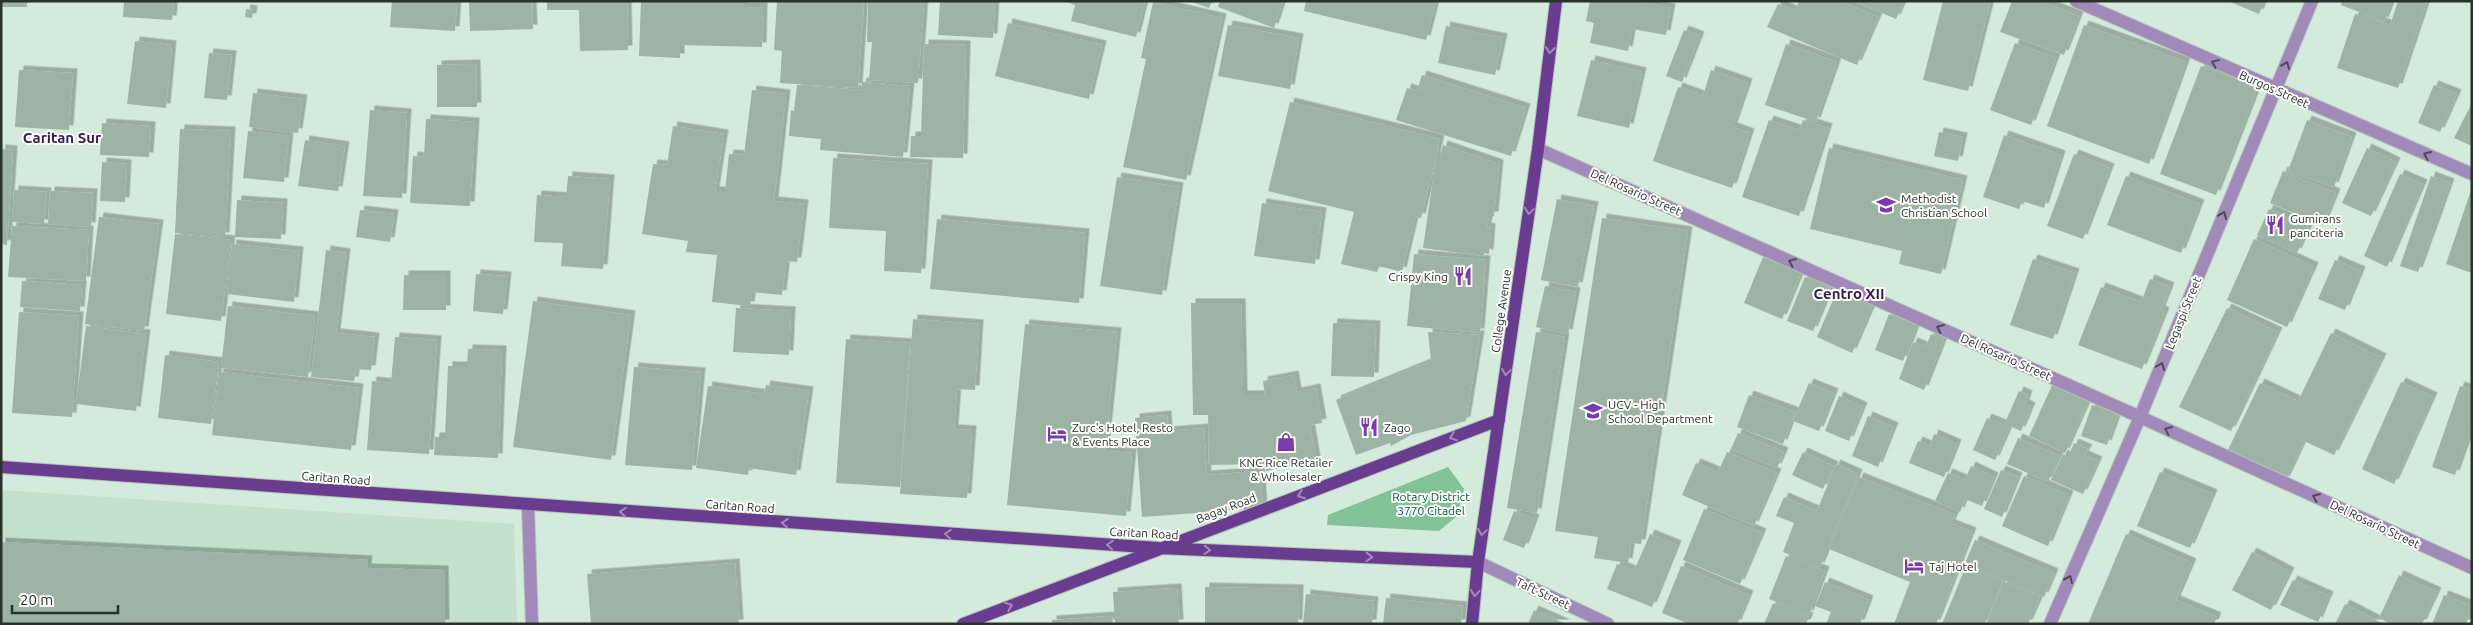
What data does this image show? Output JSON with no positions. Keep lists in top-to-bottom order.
{
  "streets": {
    "main road": ["College Avenue", "Caritan Road", "Bagay Road"],
    "street": [
      "Burgos Street",
      "Del Rosario Street",
      "Legaspi Street",
      "Taft Street"
    ]
  },
  "crossings": [
    ["Burgos Street", "Legaspi Street"],
    ["Del Rosario Street", "College Avenue"],
    ["Del Rosario Street", "Legaspi Street"],
    ["College Avenue", "Caritan Road"],
    ["College Avenue", "Bagay Road"],
    ["College Avenue", "Taft Street"],
    ["Caritan Road", "Bagay Road"],
    ["Caritan Road", "Taft Street"]
  ],
  "one_way": [
    "Burgos Street",
    "Del Rosario Street",
    "College Avenue",
    "Legaspi Street"
  ],
  "districts": ["Caritan Sur", "Centro XII"],
  "parks": ["Rotary District 3770 Citadel"],
  "places": {
    "school or university": ["Methodist Christian School", "UCV - High School Department"],
    "restaurant": ["Gumirans panciteria", "Crispy King", "Zago"],
    "hotel": ["Zurc's Hotel, Resto & Events Place", "Taj Hotel"],
    "shop": ["KNC Rice Retailer & Wholesaler"]
  },
  "scale_bar": "20 m"
}
